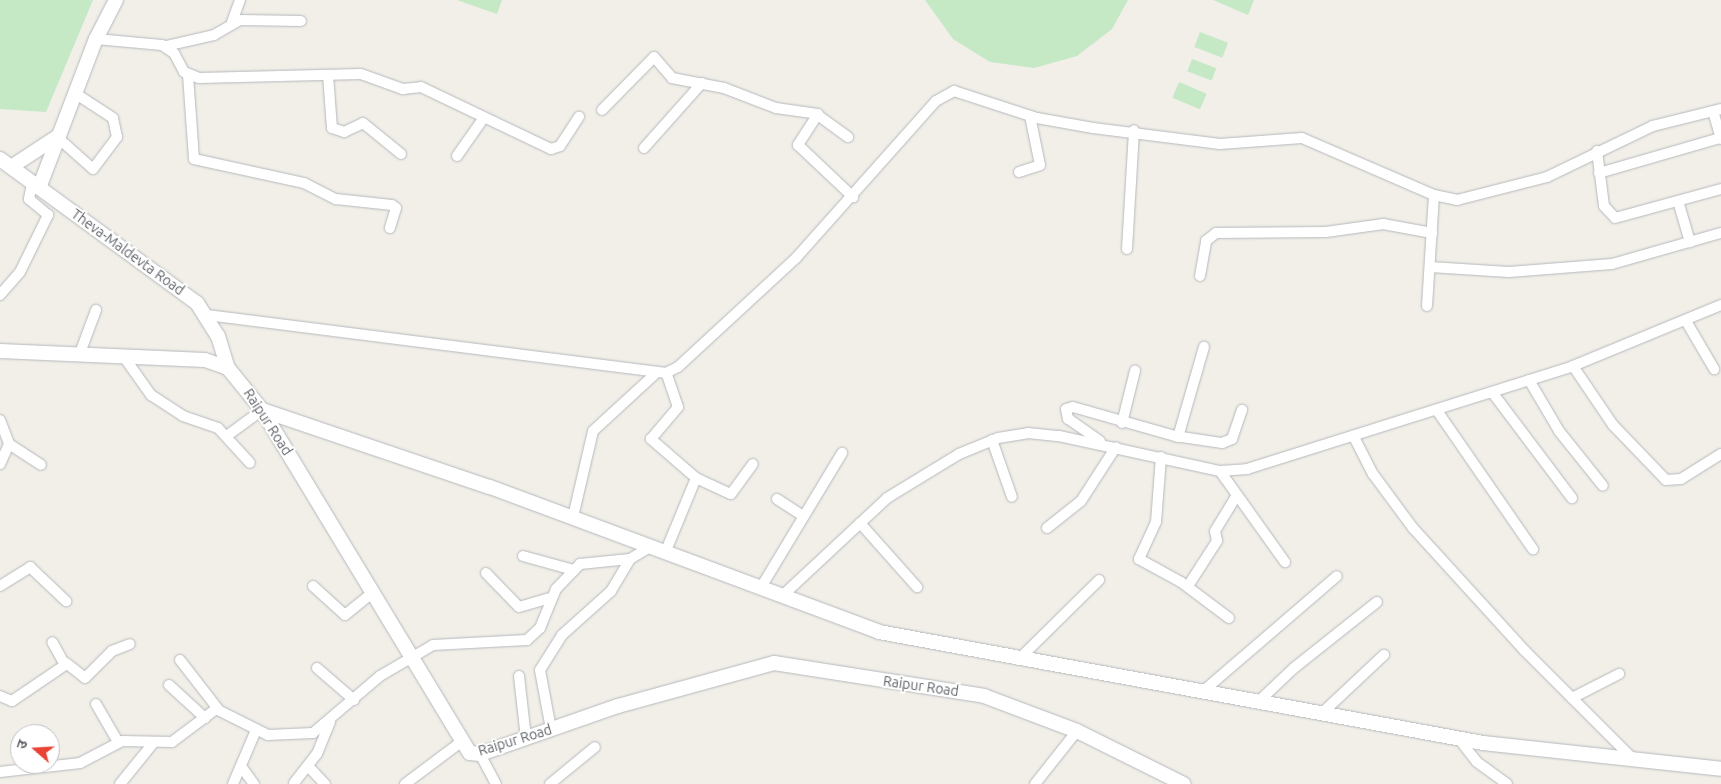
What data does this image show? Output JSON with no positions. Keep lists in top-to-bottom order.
{
  "streets": {
    "street": ["Theva-Maldevta Road", "Raipur Road"]
  },
  "crossings": [
    ["Theva-Maldevta Road", "Raipur Road"]
  ],
  "north": "left"
}
